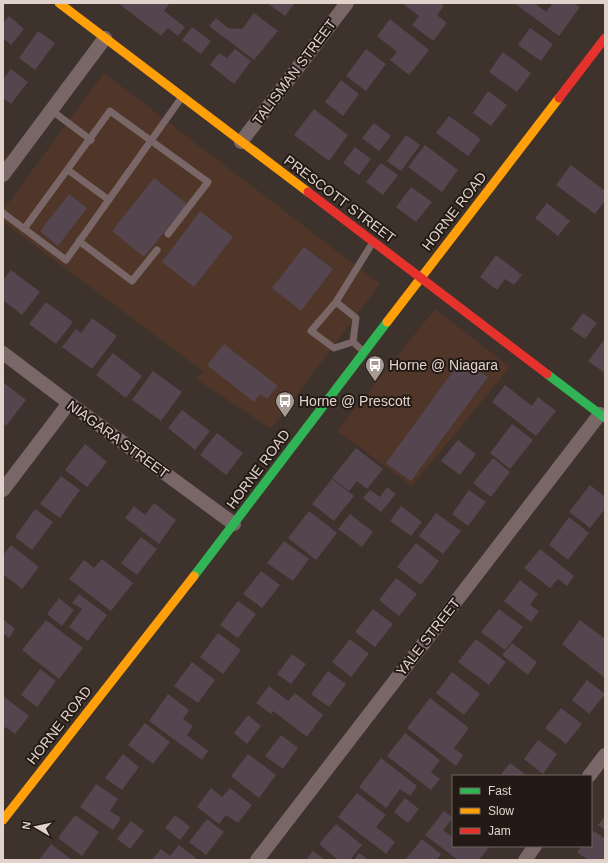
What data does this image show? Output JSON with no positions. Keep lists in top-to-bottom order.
{
  "streets": {
    "main road": ["PRESCOTT STREET", "HORNE ROAD"],
    "street": ["TALISMAN STREET", "NIAGARA STREET", "YALE STREET"]
  },
  "crossings": [
    ["TALISMAN STREET", "PRESCOTT STREET"],
    ["PRESCOTT STREET", "HORNE ROAD"],
    ["PRESCOTT STREET", "YALE STREET"],
    ["HORNE ROAD", "NIAGARA STREET"]
  ],
  "places": {
    "bus stop": ["Horne @ Niagara", "Horne @ Prescott"]
  },
  "legend": ["Fast", "Slow", "Jam"],
  "north": "left"
}
